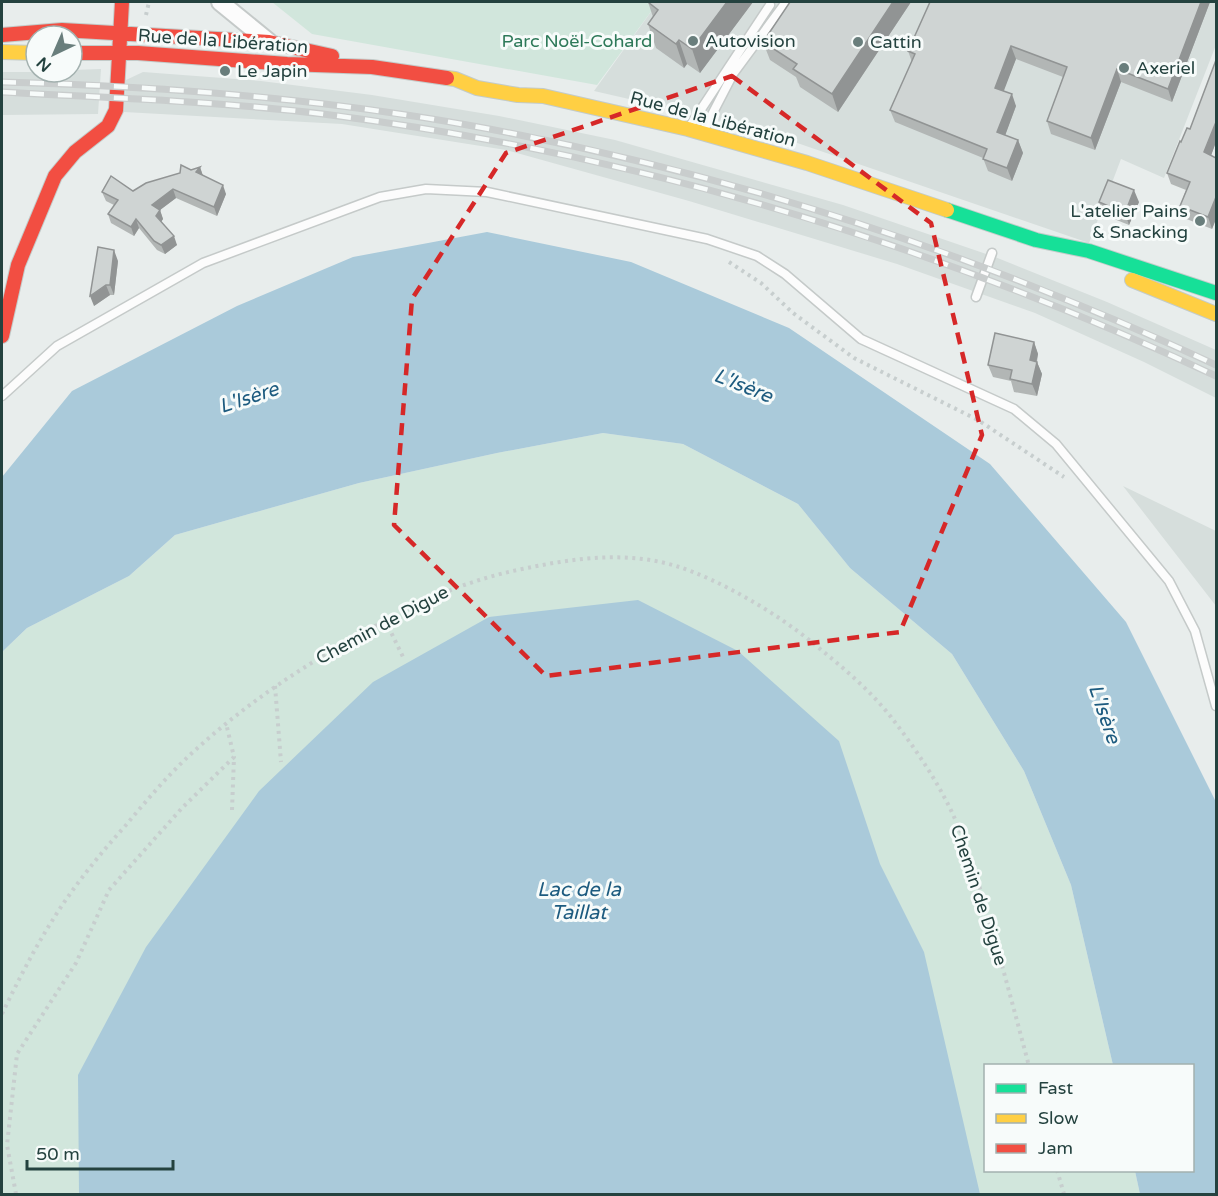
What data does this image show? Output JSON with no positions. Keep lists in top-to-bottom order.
{
  "streets": {
    "main road": ["Rue de la Libération"],
    "path": ["Chemin de Digue"]
  },
  "water": ["L'Isère", "Lac de la Taillat"],
  "parks": ["Parc Noël-Cohard"],
  "places": [
    "Autovision",
    "Cattin",
    "Axeriel",
    "Le Japin",
    "L'atelier Pains & Snacking"
  ],
  "legend": ["Fast", "Slow", "Jam"],
  "scale_bar": "50 m",
  "north": "bottom left"
}
